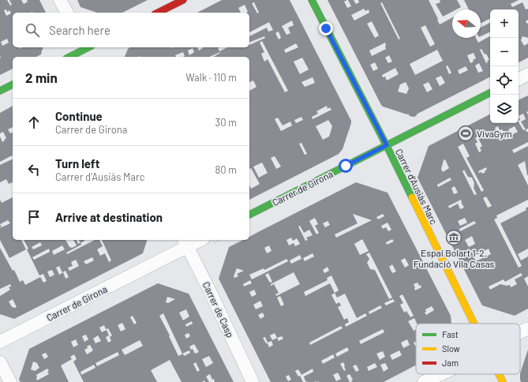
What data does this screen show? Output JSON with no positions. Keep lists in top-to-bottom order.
{
  "streets": {
    "street": ["Carrer d'Ausiàs Marc", "Carrer de Girona", "Carrer de Casp"]
  },
  "crossings": [
    ["Carrer d'Ausiàs Marc", "Carrer de Girona"],
    ["Carrer de Girona", "Carrer de Casp"]
  ],
  "places": {
    "sports": ["VivaGym"],
    "museum": ["Espai Bolart 1-2. Fundació Vila Casas"]
  },
  "legend": ["Fast", "Slow", "Jam"],
  "north": "left",
  "page": {
    "map_buttons": ["+", "−"],
    "search": "Search here",
    "heading": ["2 min", "Walk · 110 m"],
    "list": [
      ["Continue", "Carrer de Girona", "30 m"],
      ["Turn left", "Carrer d'Ausiàs Marc", "80 m"],
      "Arrive at destination"
    ]
  }
}
